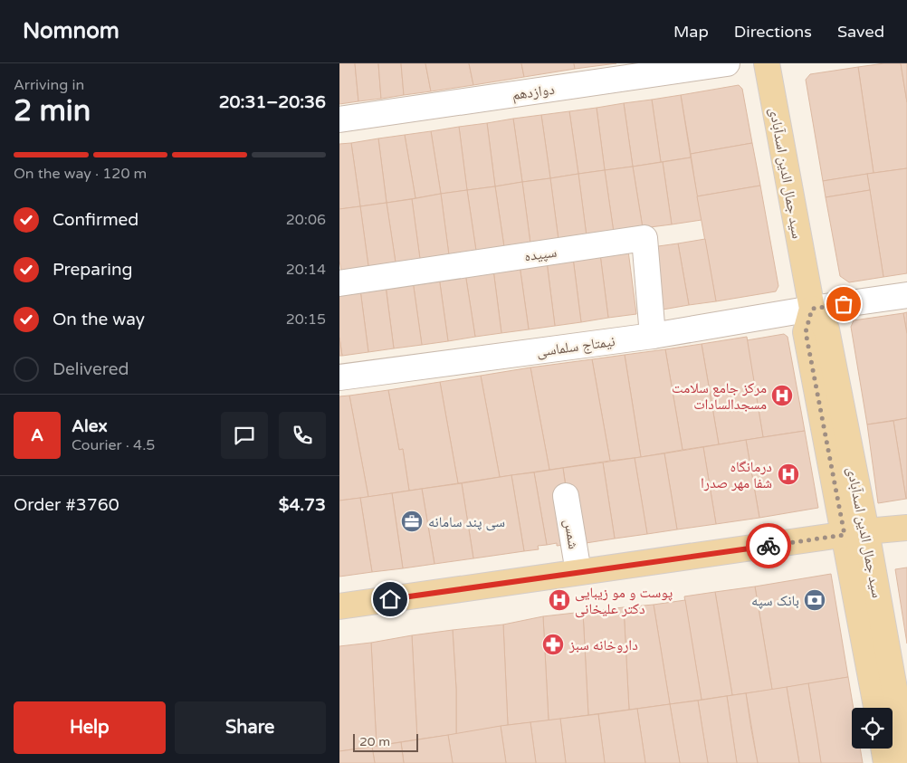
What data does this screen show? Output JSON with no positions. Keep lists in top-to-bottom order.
{
  "streets": {
    "main road": ["سید جمال الدین اسدآبادی"],
    "street": [
      "دوازدهم",
      "سپیده",
      "نیمتاج سلماسی",
      "شمس"
    ]
  },
  "crossings": [
    ["سید جمال الدین اسدآبادی", "نیمتاج سلماسی"],
    ["سپیده", "نیمتاج سلماسی"]
  ],
  "places": {
    "hospital": ["مرکز جامع سلامت مسجدالسادات", "درمانگاه شفا مهر صدرا", "پوست و مو زیبایی دکتر علیخانی"],
    "office": ["سی پند سامانه"],
    "bank": ["بانک سپه"],
    "pharmacy": ["داروخانه سبز"]
  },
  "scale_bar": "20 m",
  "page": {
    "header": "Nomnom",
    "nav": ["Map", "Directions", "Saved"],
    "heading": ["2 min", "Arriving in", "20:31–20:36"],
    "panel": [
      "Alex",
      "Courier · 4.5",
      "Order #3760",
      "$4.73"
    ],
    "bar": "On the way · 120 m",
    "list": [
      ["Confirmed", "20:06"],
      ["Preparing", "20:14"],
      ["On the way", "20:15"],
      "Delivered"
    ],
    "round": "A",
    "buttons": ["Help", "Share"],
    "scale": "20 m"
  }
}
